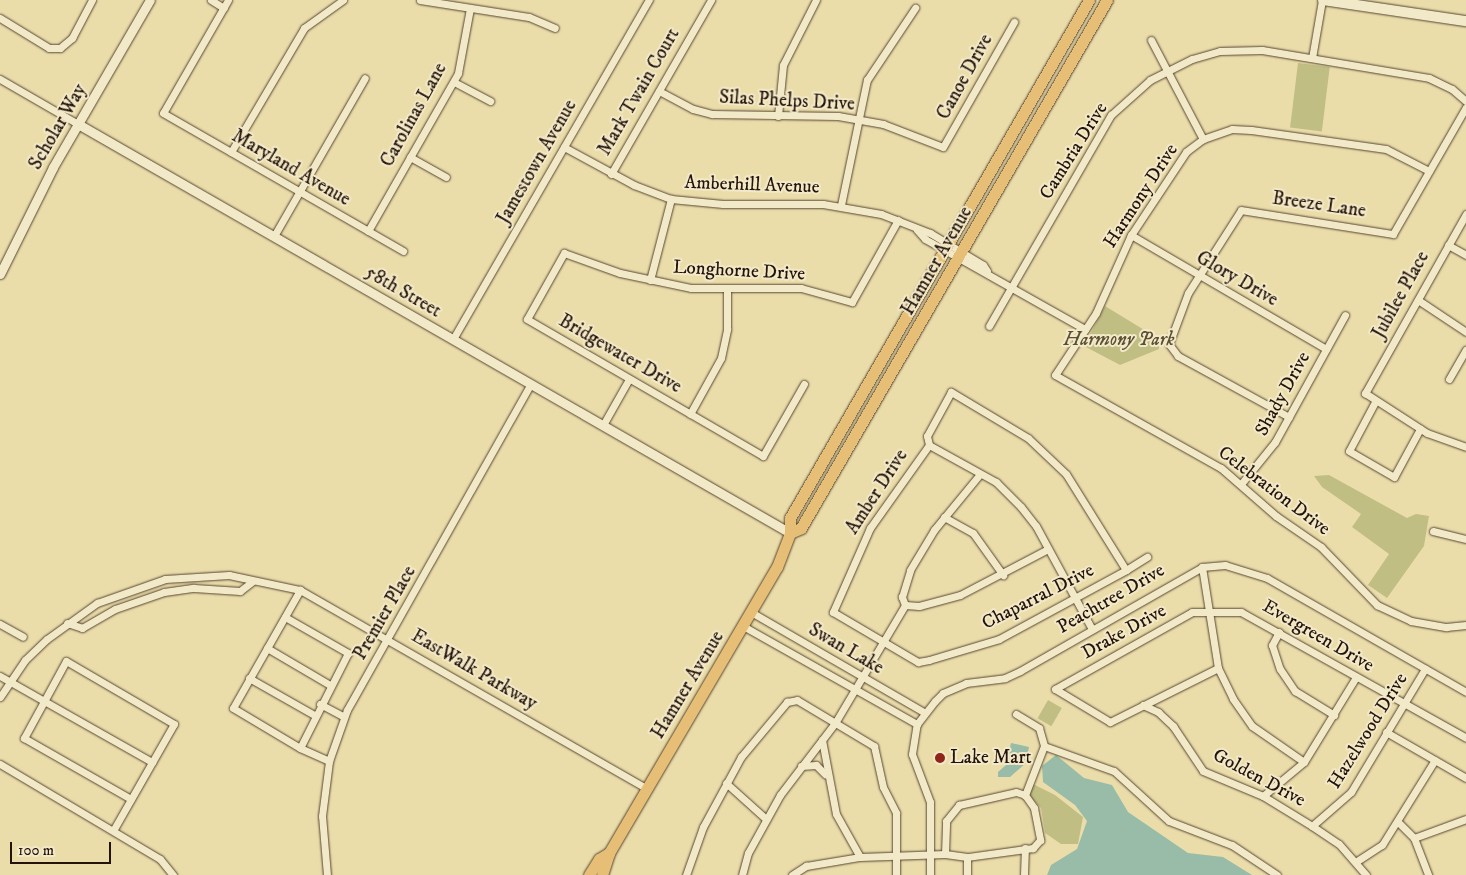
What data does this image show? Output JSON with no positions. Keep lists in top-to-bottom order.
{
  "streets": {
    "main road": ["Hamner Avenue"],
    "street": [
      "Canoe Drive",
      "Mark Twain Court",
      "Silas Phelps Drive",
      "Carolinas Lane",
      "Scholar Way",
      "Cambria Drive",
      "Jamestown Avenue",
      "Maryland Avenue",
      "Amberhill Avenue",
      "Harmony Drive",
      "Breeze Lane",
      "Longhorne Drive",
      "Glory Drive",
      "58th Street",
      "Jubilee Place",
      "Bridgewater Drive",
      "Shady Drive",
      "Celebration Drive",
      "Amber Drive",
      "Chaparral Drive",
      "Peachtree Drive",
      "Premier Place",
      "Drake Drive",
      "Evergreen Drive",
      "Swan Lake",
      "EastWalk Parkway",
      "Hazelwood Drive",
      "Golden Drive"
    ]
  },
  "crossings": [
    ["Canoe Drive", "Silas Phelps Drive"],
    ["Mark Twain Court", "Silas Phelps Drive"],
    ["Mark Twain Court", "Amberhill Avenue"],
    ["Carolinas Lane", "Maryland Avenue"],
    ["Scholar Way", "58th Street"],
    ["Cambria Drive", "Amberhill Avenue"],
    ["Jamestown Avenue", "Amberhill Avenue"],
    ["Jamestown Avenue", "58th Street"],
    ["Amberhill Avenue", "Harmony Drive"],
    ["Amberhill Avenue", "Hamner Avenue"],
    ["Amberhill Avenue", "Longhorne Drive"],
    ["Harmony Drive", "Breeze Lane"],
    ["Harmony Drive", "Glory Drive"],
    ["Harmony Drive", "Celebration Drive"],
    ["Breeze Lane", "Glory Drive"],
    ["Hamner Avenue", "58th Street"],
    ["Hamner Avenue", "Swan Lake"],
    ["Hamner Avenue", "EastWalk Parkway"],
    ["Longhorne Drive", "Bridgewater Drive"],
    ["Glory Drive", "Shady Drive"],
    ["58th Street", "Premier Place"],
    ["Shady Drive", "Celebration Drive"],
    ["Amber Drive", "Chaparral Drive"],
    ["Peachtree Drive", "Swan Lake"],
    ["Peachtree Drive", "Hazelwood Drive"],
    ["Premier Place", "EastWalk Parkway"],
    ["Drake Drive", "Evergreen Drive"],
    ["Drake Drive", "Golden Drive"],
    ["Evergreen Drive", "Hazelwood Drive"],
    ["Hazelwood Drive", "Golden Drive"]
  ],
  "parks": ["Harmony Park"],
  "places": ["Lake Mart"],
  "scale_bar": "100 m"
}
